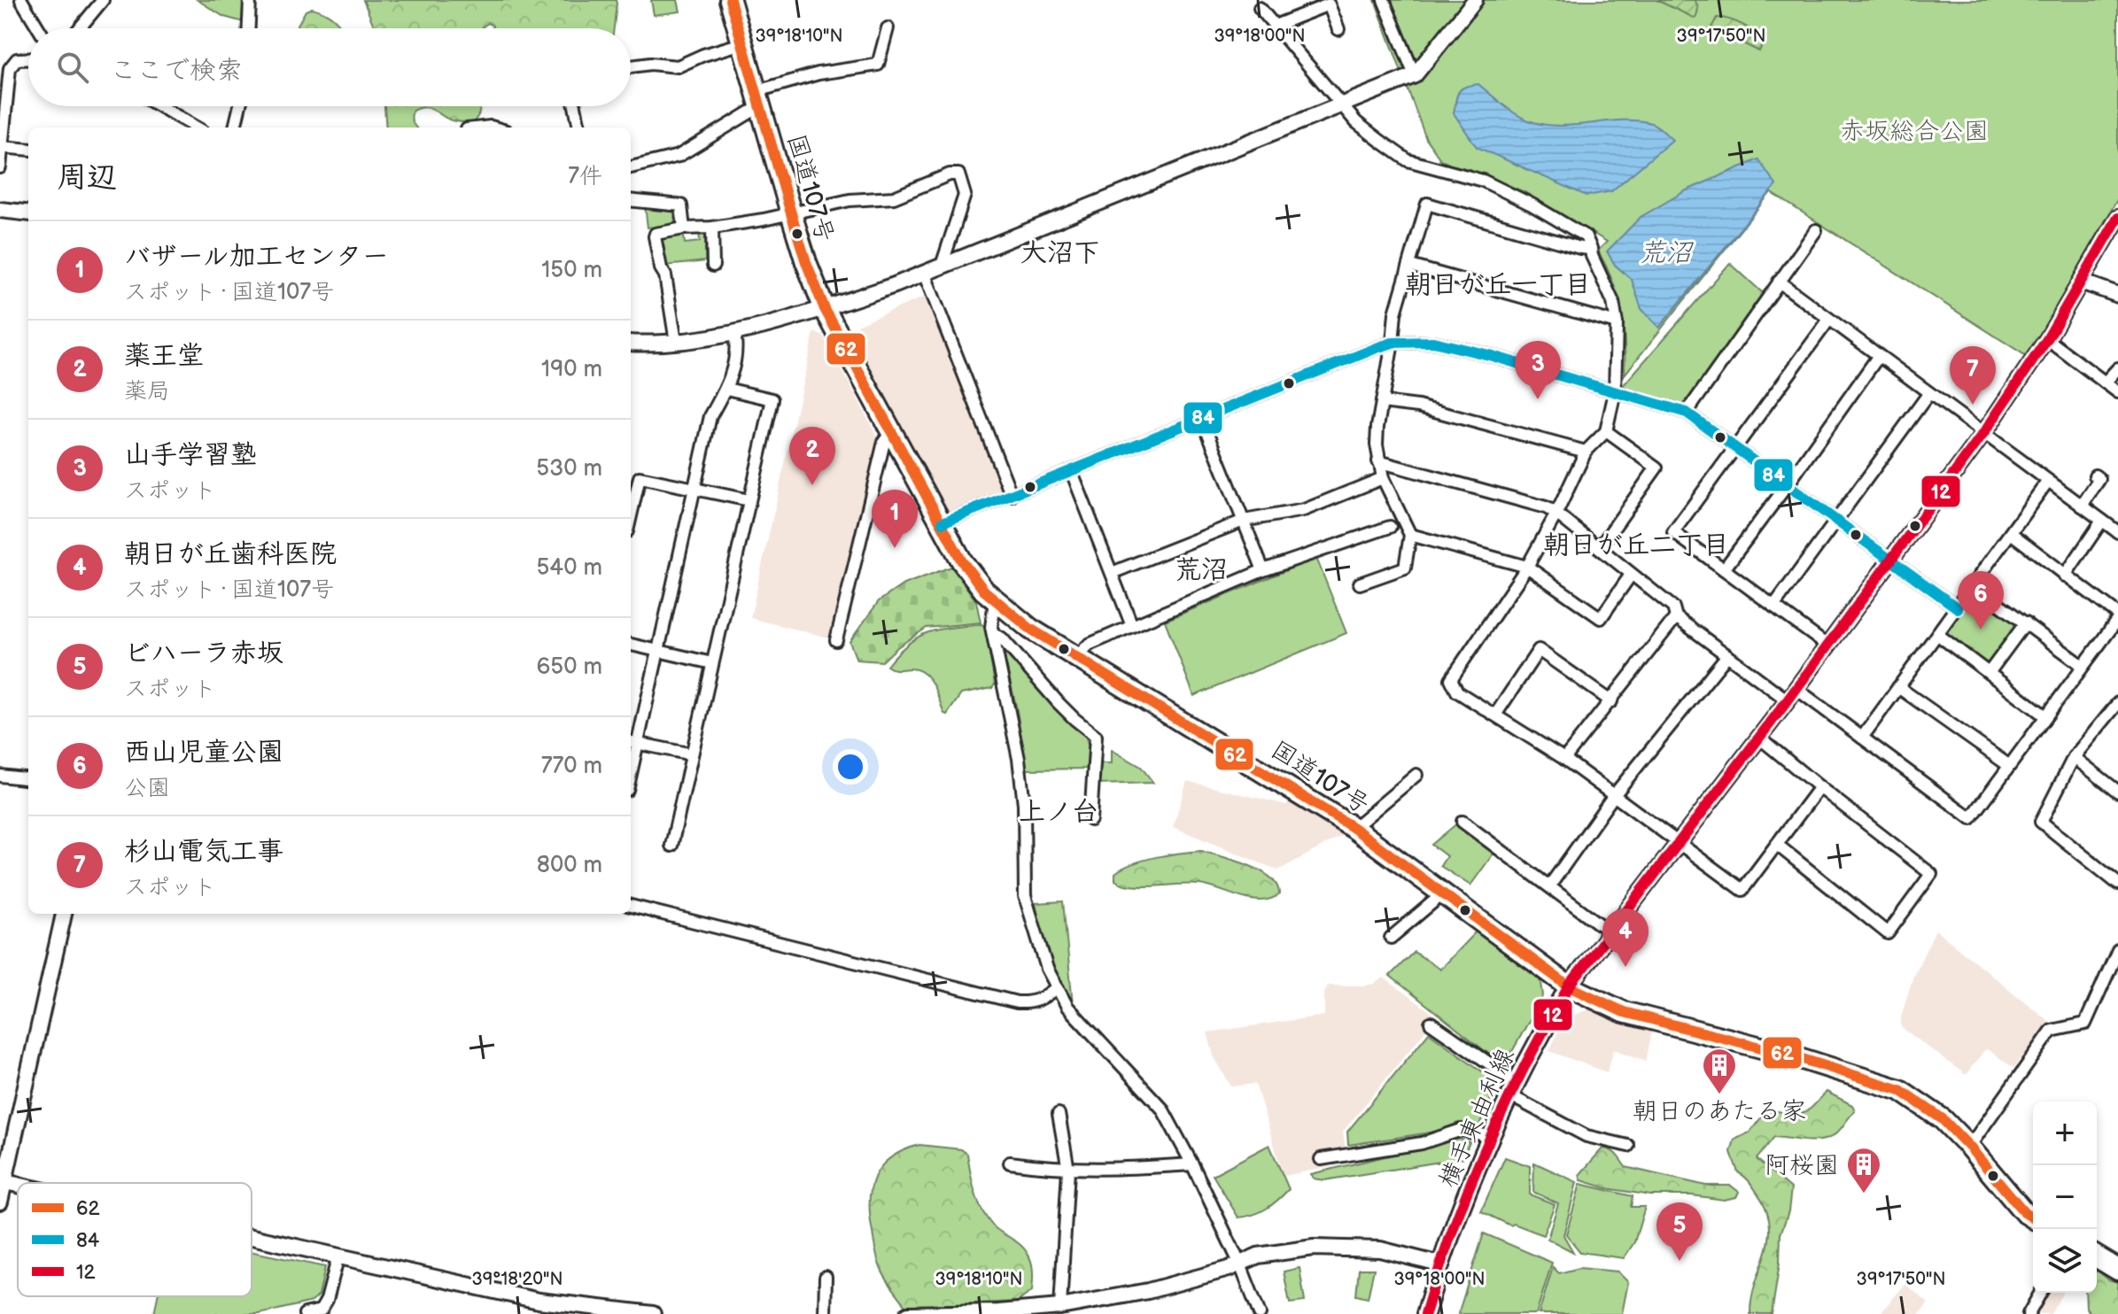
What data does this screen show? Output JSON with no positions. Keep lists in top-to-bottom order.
{
  "streets": {
    "highway": ["国道107号"],
    "main road": ["横手東由利線"]
  },
  "crossings": [
    ["国道107号", "横手東由利線"]
  ],
  "districts": [
    "大沼下",
    "朝日が丘一丁目",
    "朝日が丘二丁目",
    "荒沼",
    "上ノ台"
  ],
  "water": ["荒沼"],
  "parks": ["赤坂総合公園"],
  "places": {
    "building": ["朝日のあたる家", "阿桜園"]
  },
  "lines": ["transit line 62", "transit line 12", "transit line 84"],
  "legend": ["62", "84", "12"],
  "page": {
    "search": "ここで検索",
    "heading": ["周辺", "7件"],
    "list": [
      {
        "mark": "1",
        "name": "バザール加工センター",
        "note": "スポット · 国道107号",
        "value": "150 m"
      },
      {
        "mark": "2",
        "name": "薬王堂",
        "note": "薬局",
        "value": "190 m"
      },
      {
        "mark": "3",
        "name": "山手学習塾",
        "note": "スポット",
        "value": "530 m"
      },
      {
        "mark": "4",
        "name": "朝日が丘歯科医院",
        "note": "スポット · 国道107号",
        "value": "540 m"
      },
      {
        "mark": "5",
        "name": "ビハーラ赤坂",
        "note": "スポット",
        "value": "650 m"
      },
      {
        "mark": "6",
        "name": "西山児童公園",
        "note": "公園",
        "value": "770 m"
      },
      {
        "mark": "7",
        "name": "杉山電気工事",
        "note": "スポット",
        "value": "800 m"
      }
    ],
    "pins": [
      "3",
      "7",
      "2",
      "1",
      "6",
      "4",
      "5"
    ],
    "map_buttons": ["+", "−"]
  },
  "coordinates": [
    "39°18'10\"N",
    "39°18'00\"N",
    "39°17'50\"N",
    "39°18'20\"N"
  ]
}
